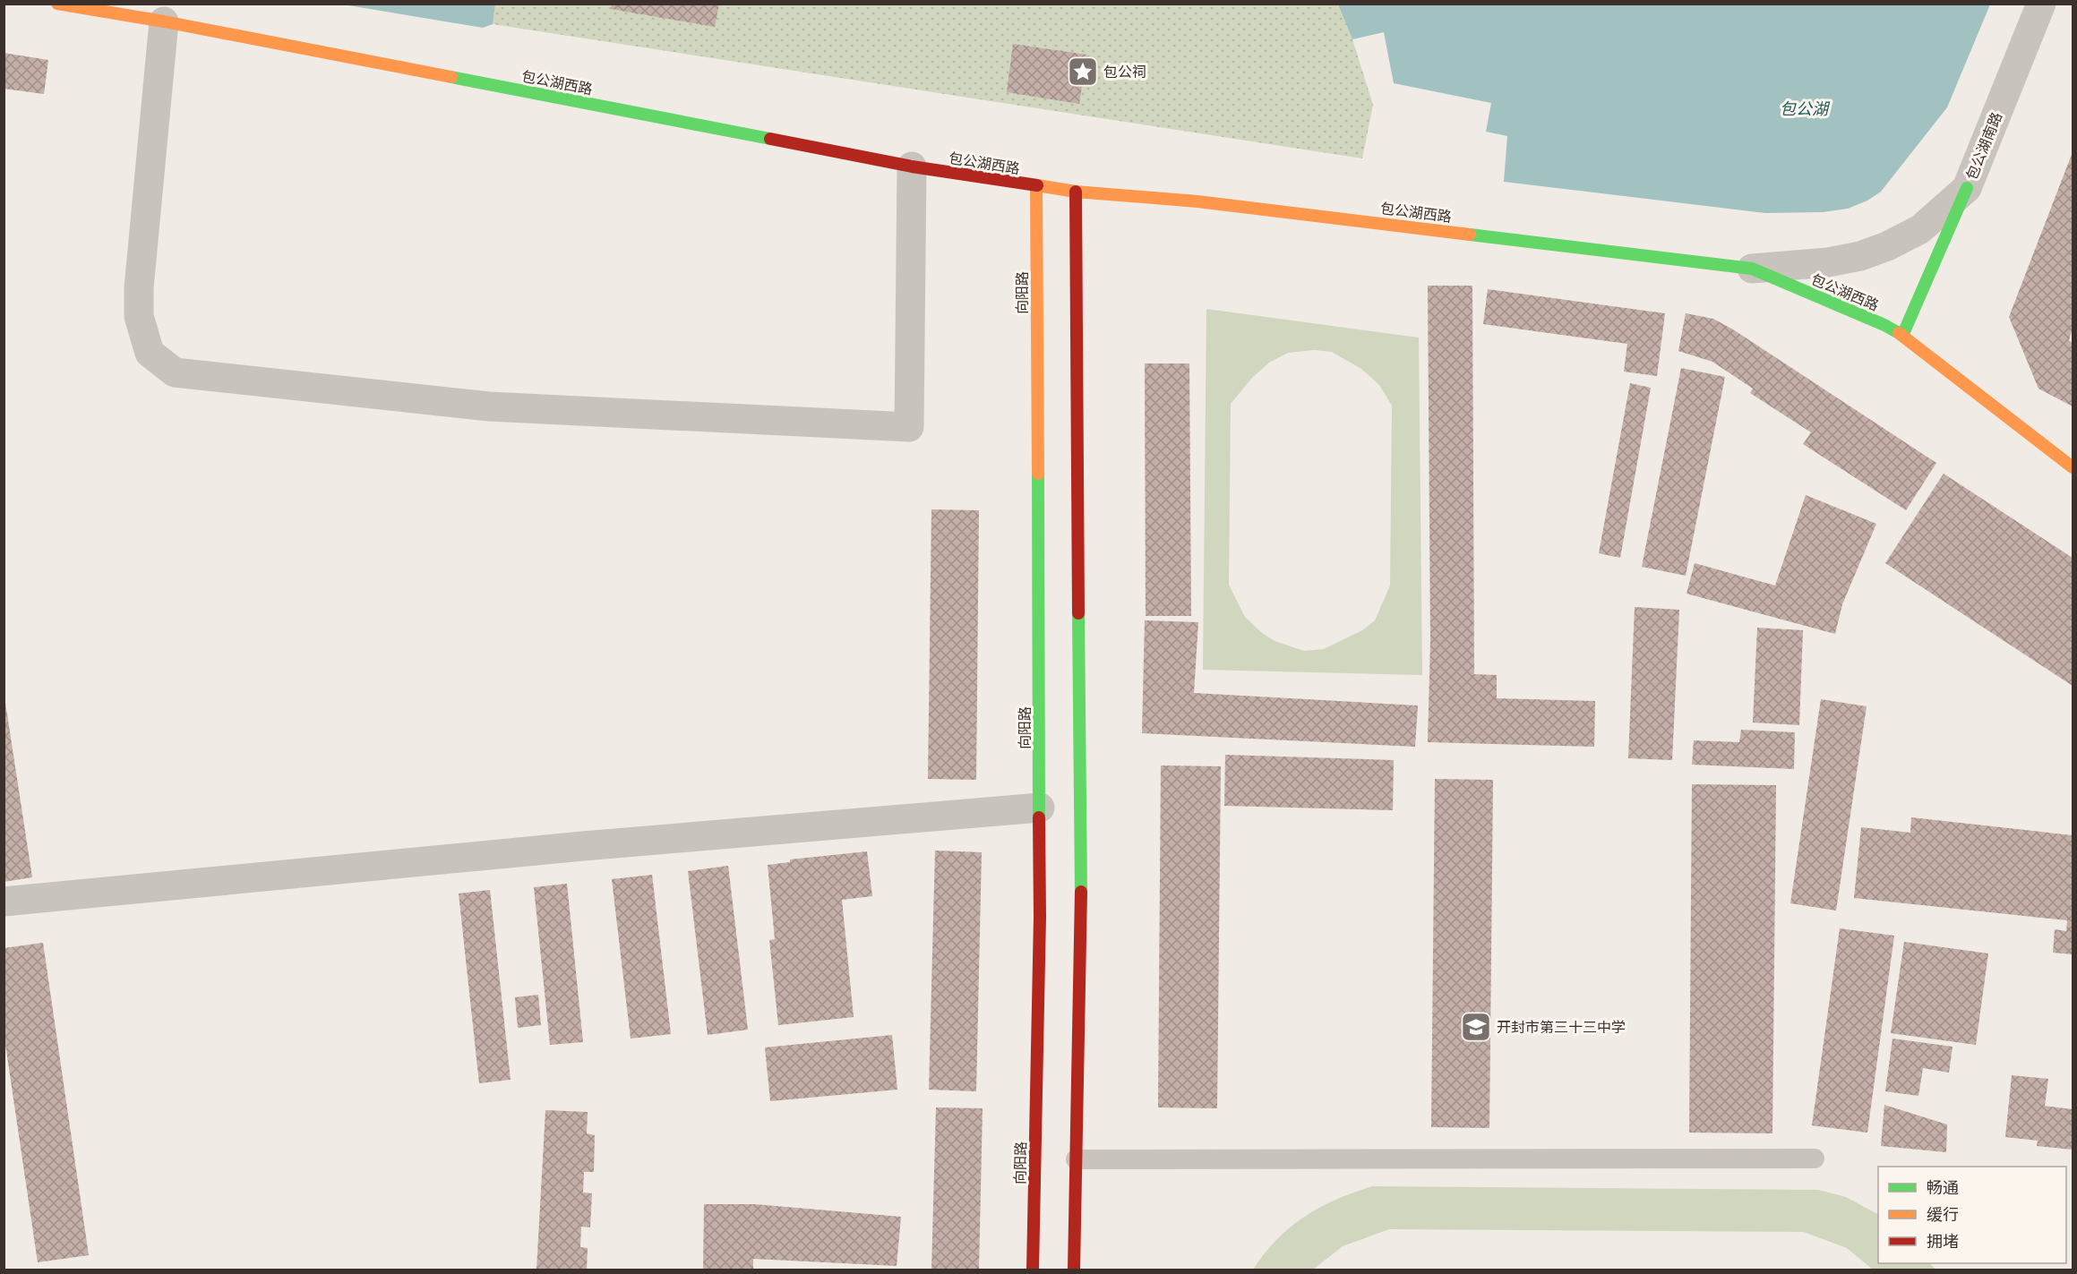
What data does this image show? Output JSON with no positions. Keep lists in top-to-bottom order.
{
  "streets": {
    "street": ["包公湖西路", "包公湖南路", "向阳路"]
  },
  "crossings": [
    ["包公湖西路", "包公湖南路"],
    ["包公湖西路", "向阳路"]
  ],
  "water": ["包公湖"],
  "places": {
    "place": ["包公祠"],
    "school or university": ["开封市第三十三中学"]
  },
  "legend": ["畅通", "缓行", "拥堵"]
}
